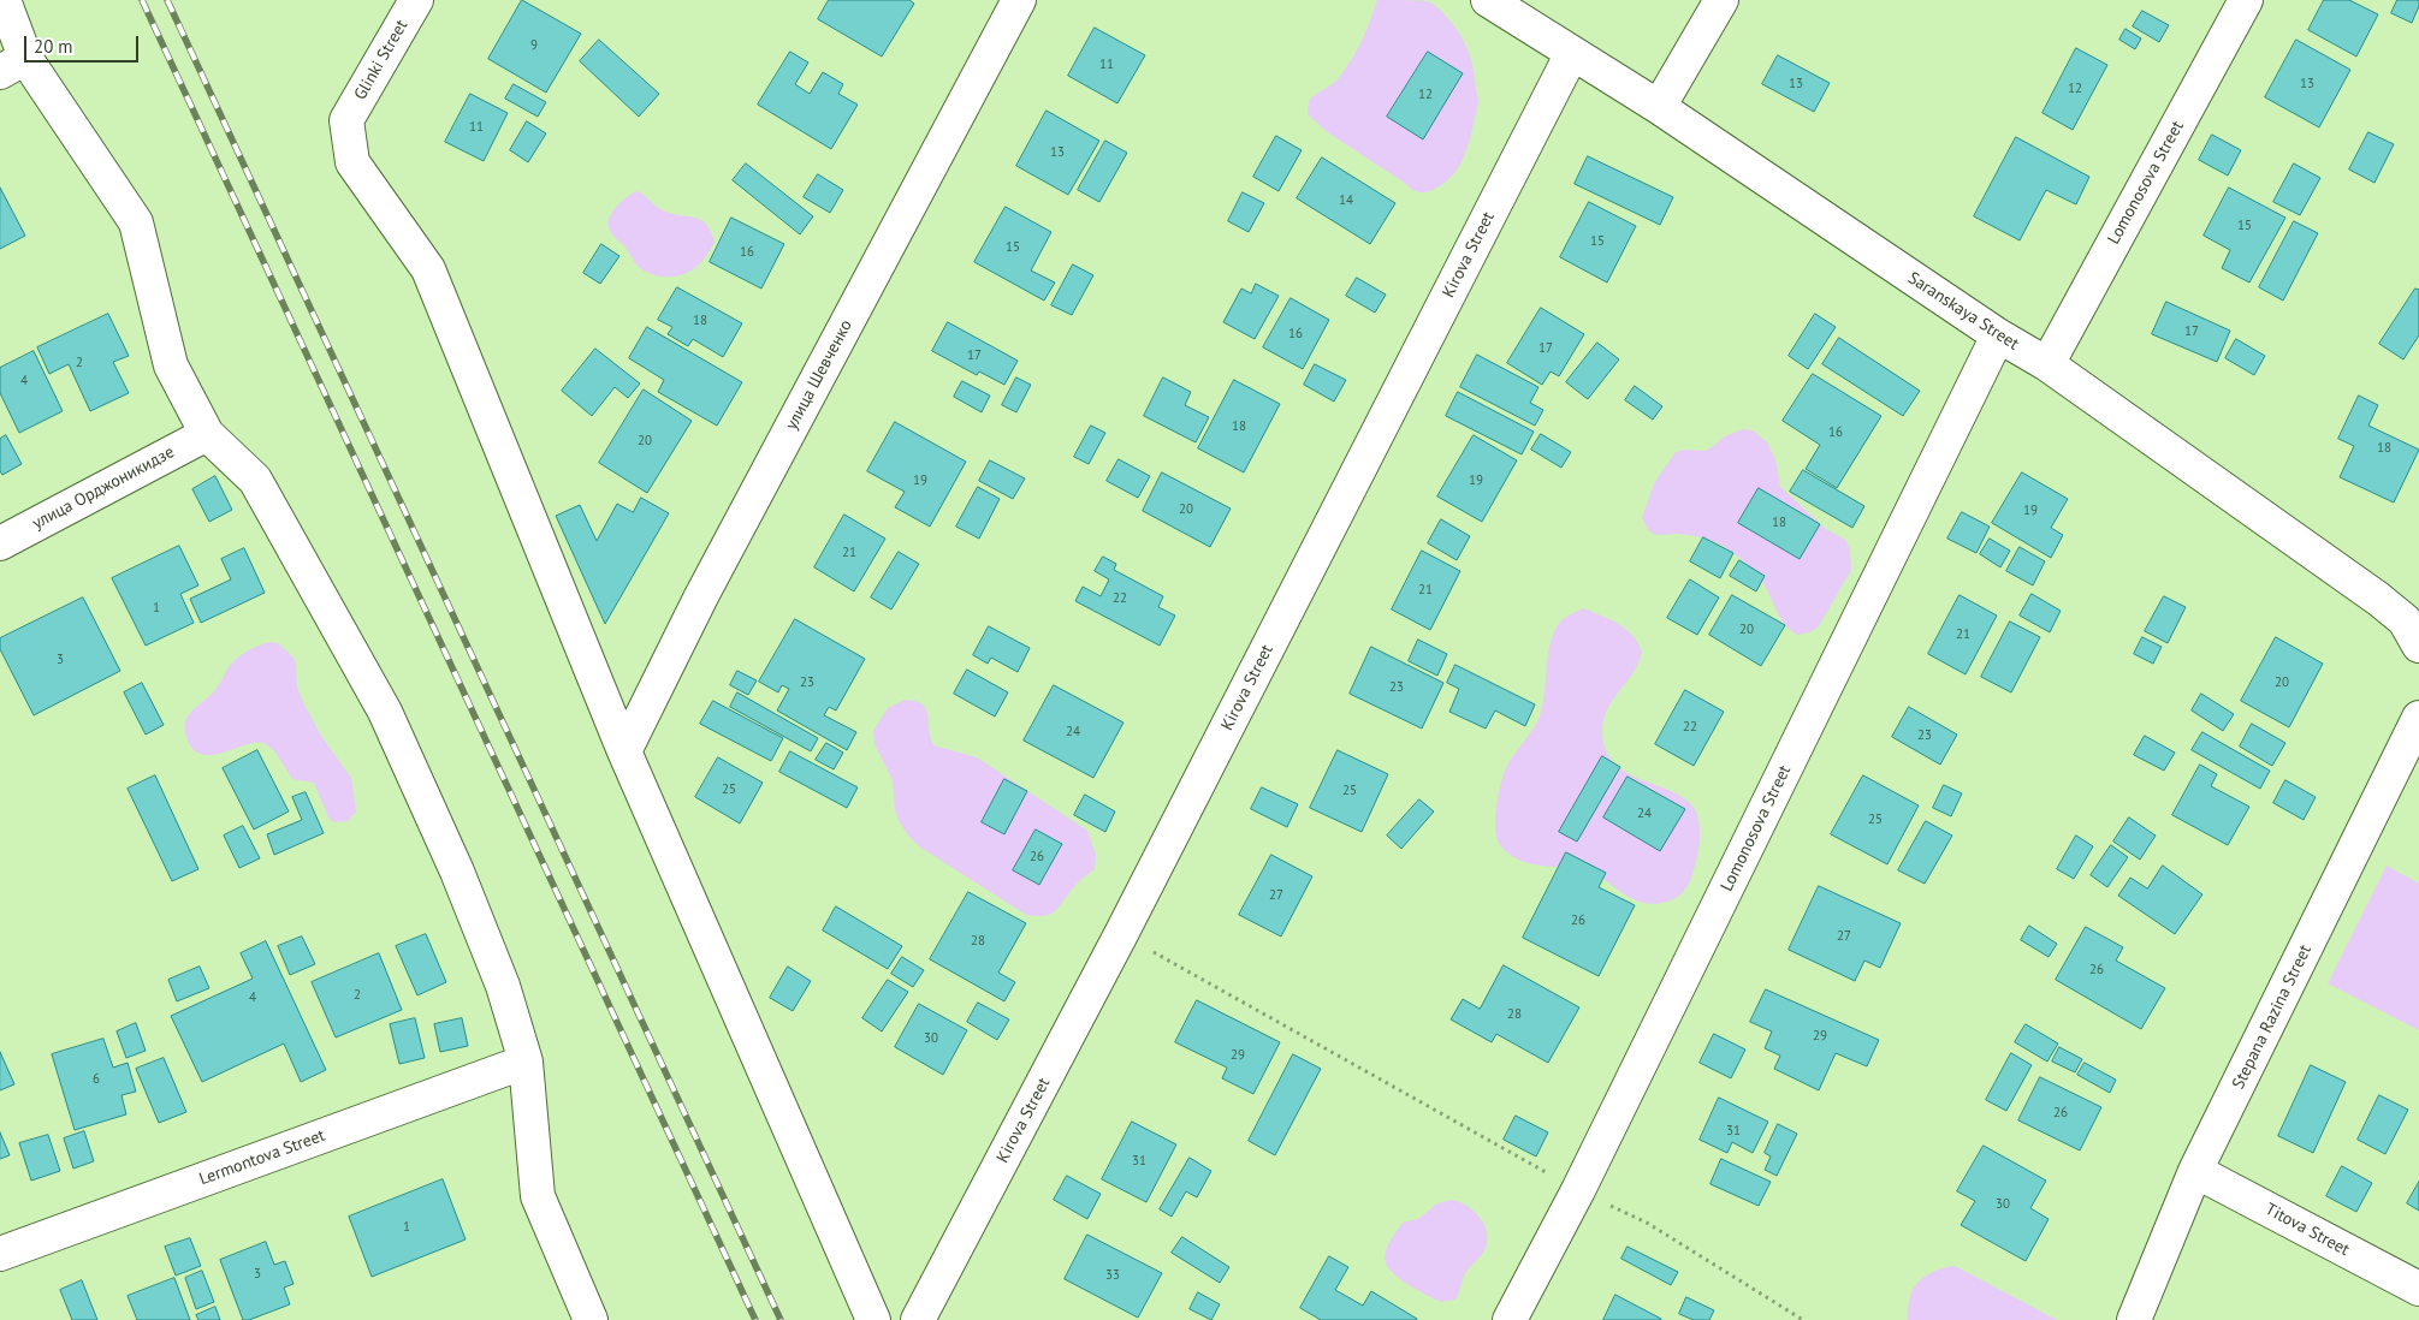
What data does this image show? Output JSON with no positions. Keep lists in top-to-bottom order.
{
  "streets": {
    "street": [
      "Glinki Street",
      "Lomonosova Street",
      "Kirova Street",
      "Saranskaya Street",
      "улица Шевченко",
      "улица Орджоникидзе",
      "Stepana Razina Street",
      "Lermontova Street",
      "Titova Street"
    ]
  },
  "crossings": [
    ["Glinki Street", "улица Шевченко"],
    ["Lomonosova Street", "Saranskaya Street"],
    ["Kirova Street", "Saranskaya Street"],
    ["Stepana Razina Street", "Titova Street"]
  ],
  "house_numbers": [
    "9",
    "11",
    "13",
    "13",
    "12",
    "12",
    "11",
    "13",
    "14",
    "15",
    "15",
    "15",
    "16",
    "18",
    "17",
    "16",
    "17",
    "17",
    "2",
    "4",
    "18",
    "16",
    "20",
    "18",
    "19",
    "19",
    "20",
    "19",
    "18",
    "21",
    "21",
    "22",
    "1",
    "20",
    "21",
    "3",
    "23",
    "20",
    "23",
    "22",
    "24",
    "23",
    "25",
    "25",
    "24",
    "25",
    "26",
    "27",
    "26",
    "27",
    "28",
    "26",
    "2",
    "4",
    "28",
    "29",
    "30",
    "29",
    "6",
    "26",
    "31",
    "31",
    "30",
    "1",
    "3",
    "33"
  ],
  "scale_bar": "20 m"
}
